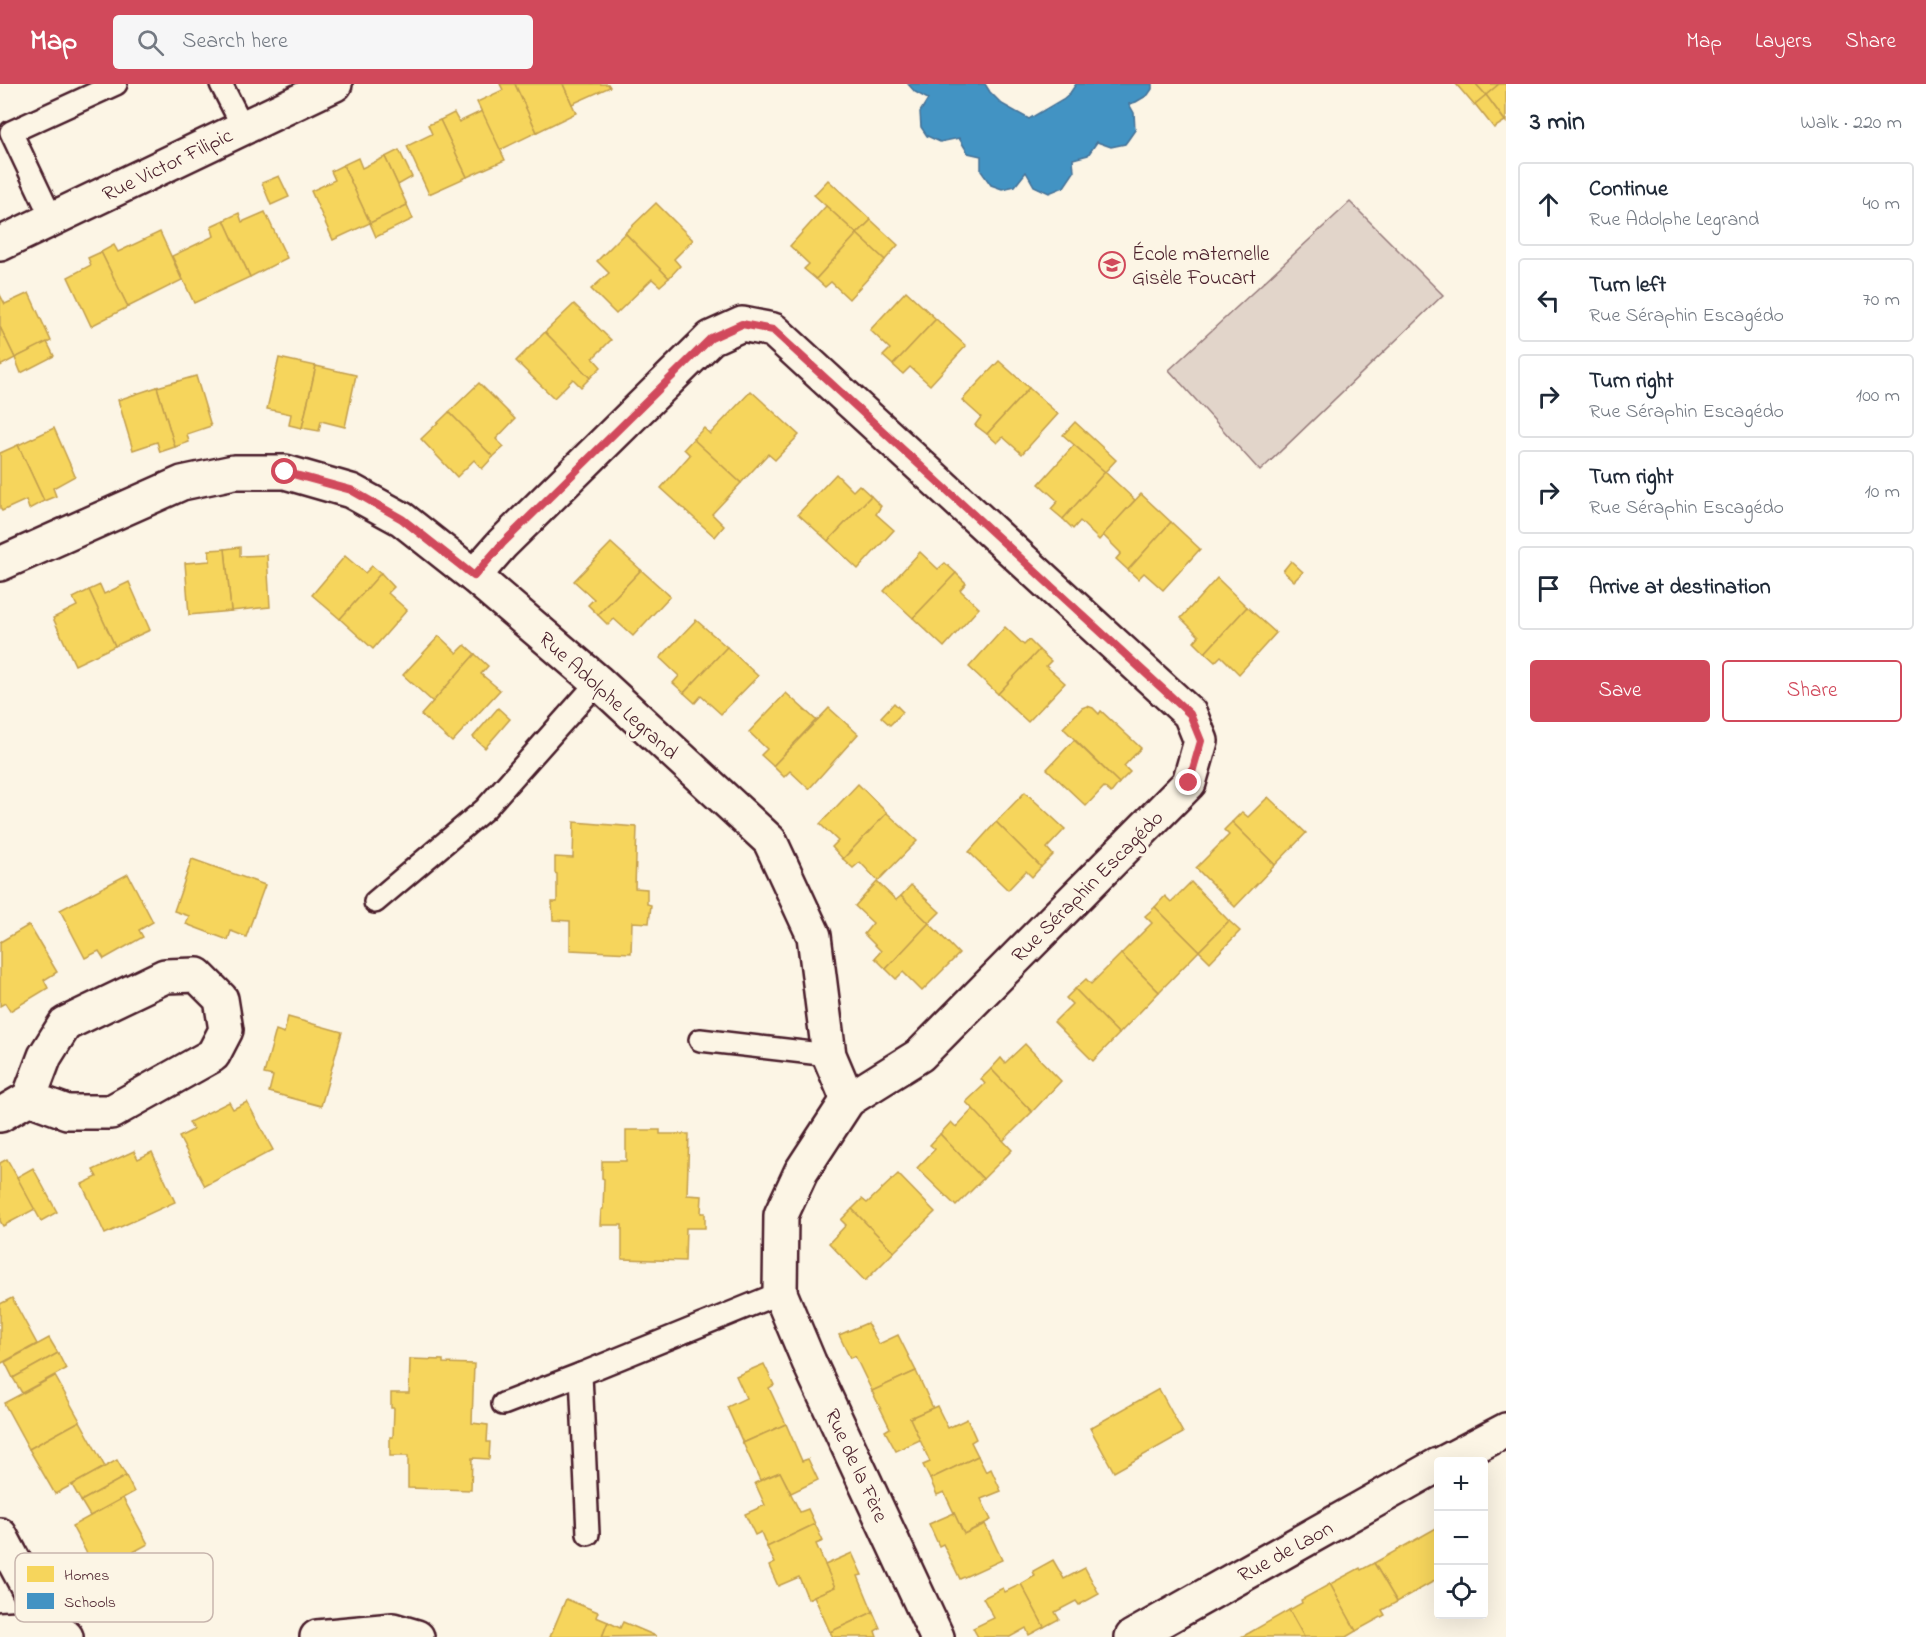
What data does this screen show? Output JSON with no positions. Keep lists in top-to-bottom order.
{
  "streets": {
    "street": [
      "Rue Victor Filipic",
      "Rue Adolphe Legrand",
      "Rue Séraphin Escagédo",
      "Rue de la Fère",
      "Rue de Laon"
    ]
  },
  "crossings": [
    ["Rue Adolphe Legrand", "Rue Séraphin Escagédo"]
  ],
  "places": {
    "school or university": ["École maternelle Gisèle Foucart"]
  },
  "legend": ["Homes", "Schools"],
  "page": {
    "header": "Map",
    "search": "Search here",
    "nav": ["Map", "Layers", "Share"],
    "heading": ["3 min", "Walk · 220 m"],
    "list": [
      ["Continue", "Rue Adolphe Legrand", "40 m"],
      ["Turn left", "Rue Séraphin Escagédo", "70 m"],
      ["Turn right", "Rue Séraphin Escagédo", "100 m"],
      ["Turn right", "Rue Séraphin Escagédo", "10 m"],
      "Arrive at destination"
    ],
    "buttons": ["Save", "Share"],
    "map_buttons": ["+", "−"]
  }
}
